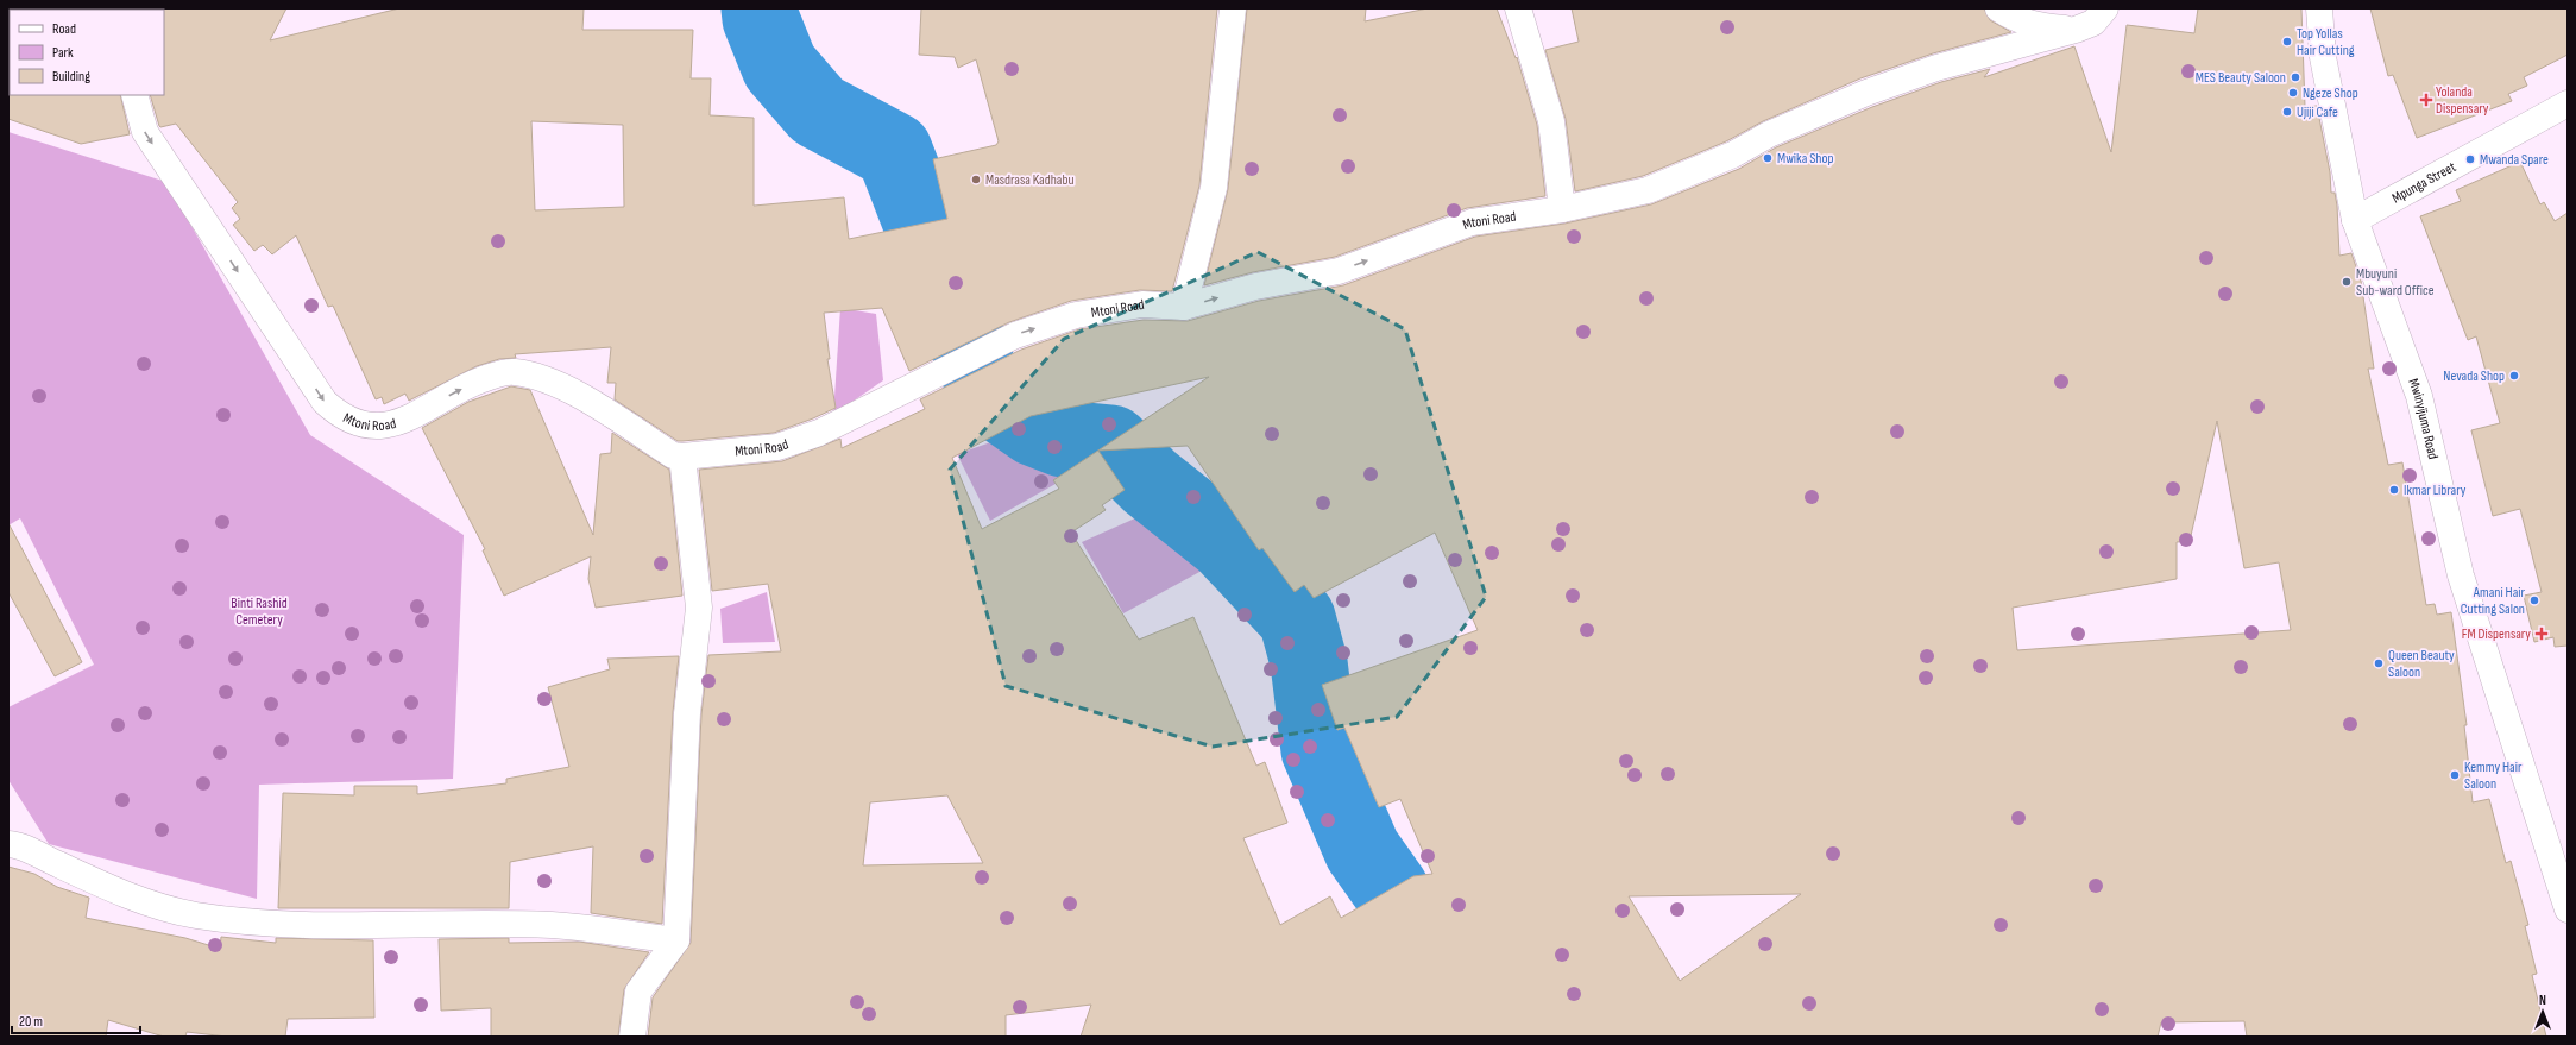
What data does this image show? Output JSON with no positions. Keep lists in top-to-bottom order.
{
  "streets": {
    "street": ["Mpunga Street", "Mtoni Road", "Mwinyijuma Road"]
  },
  "crossings": [
    ["Mpunga Street", "Mwinyijuma Road"]
  ],
  "one_way": ["Mtoni Road"],
  "parks": ["Binti Rashid Cemetery"],
  "places": {
    "other": [
      "Top Yollas Hair Cutting",
      "MES Beauty Saloon",
      "Ngeze Shop",
      "Ujiji Cafe",
      "Mwika Shop",
      "Mwanda Spare",
      "Masdrasa Kadhabu",
      "Mbuyuni Sub-ward Office",
      "Nevada Shop",
      "Ikmar Library",
      "Amani Hair Cutting Salon",
      "Queen Beauty Saloon",
      "Kemmy Hair Saloon"
    ],
    "health": ["Yolanda Dispensary", "FM Dispensary"]
  },
  "legend": ["Road", "Park", "Building"],
  "scale_bar": "20 m",
  "north": "top"
}
